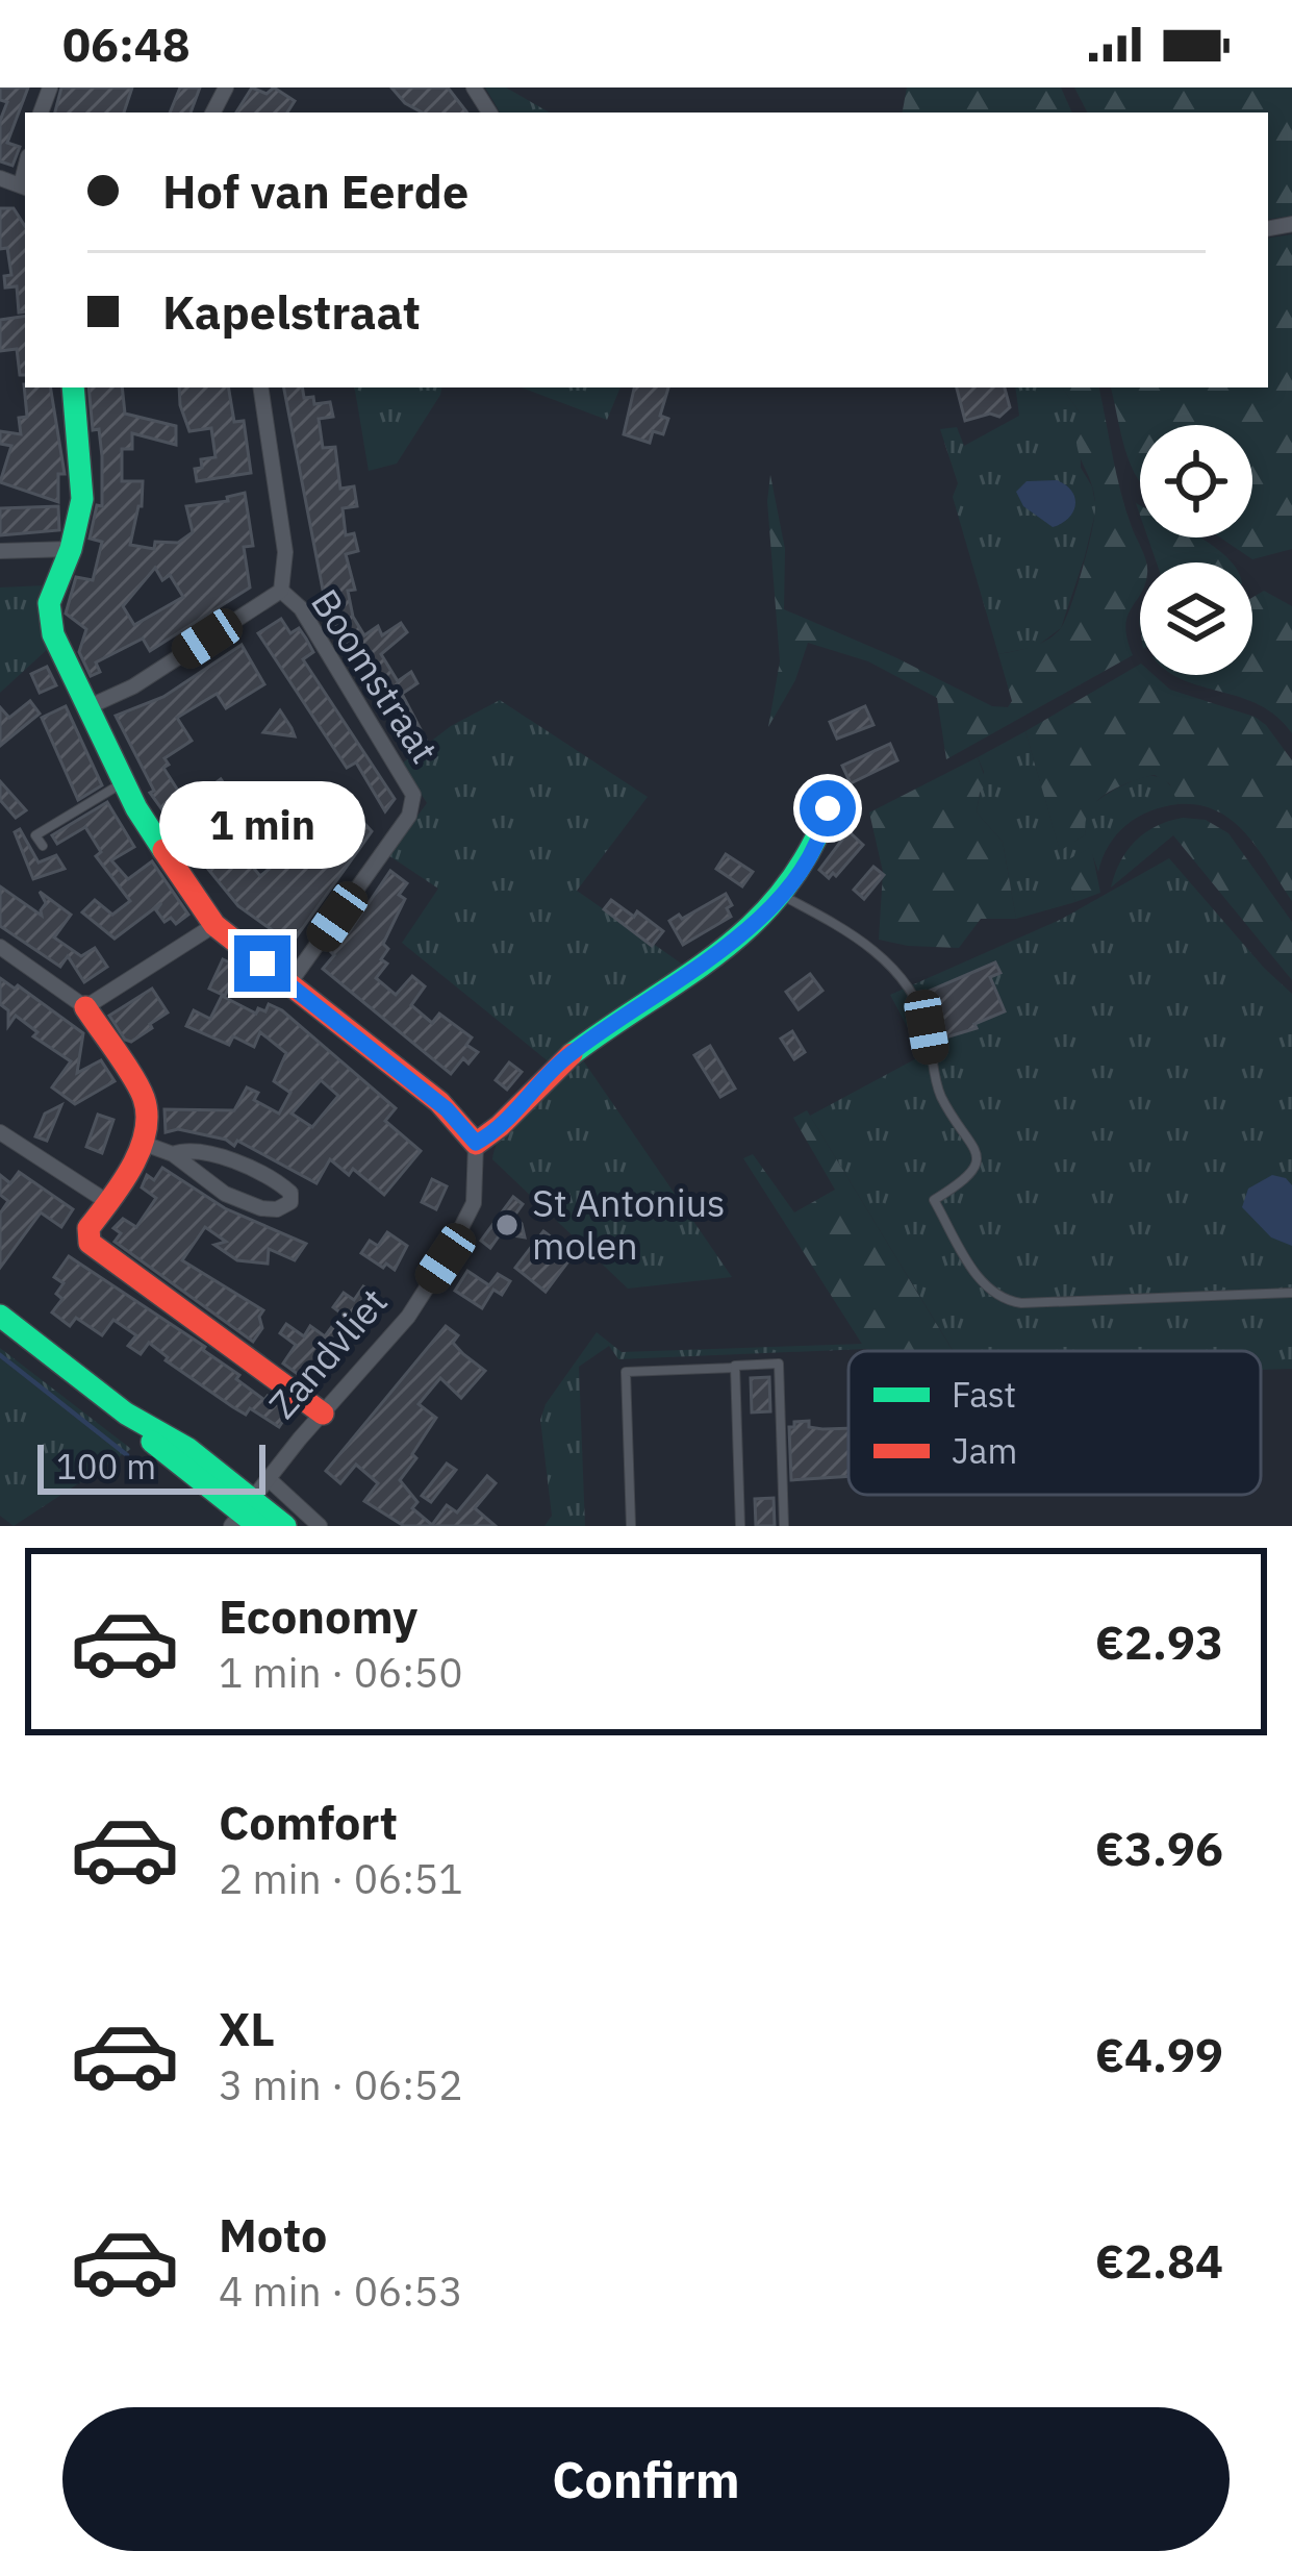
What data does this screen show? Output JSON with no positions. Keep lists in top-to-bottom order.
{
  "streets": {
    "street": ["Boomstraat", "Zandvliet"]
  },
  "places": ["St Antonius molen"],
  "legend": ["Fast", "Jam"],
  "scale_bar": "100 m",
  "page": {
    "status": "06:48",
    "banner": ["Hof van Eerde", "Kapelstraat"],
    "bubble": "1 min",
    "scale": "100 m",
    "list": [
      {
        "name": "Economy",
        "note": "1 min · 06:50",
        "value": "€2.93"
      },
      {
        "name": "Comfort",
        "note": "2 min · 06:51",
        "value": "€3.96"
      },
      {
        "name": "XL",
        "note": "3 min · 06:52",
        "value": "€4.99"
      },
      {
        "name": "Moto",
        "note": "4 min · 06:53",
        "value": "€2.84"
      }
    ],
    "buttons": "Confirm"
  }
}
